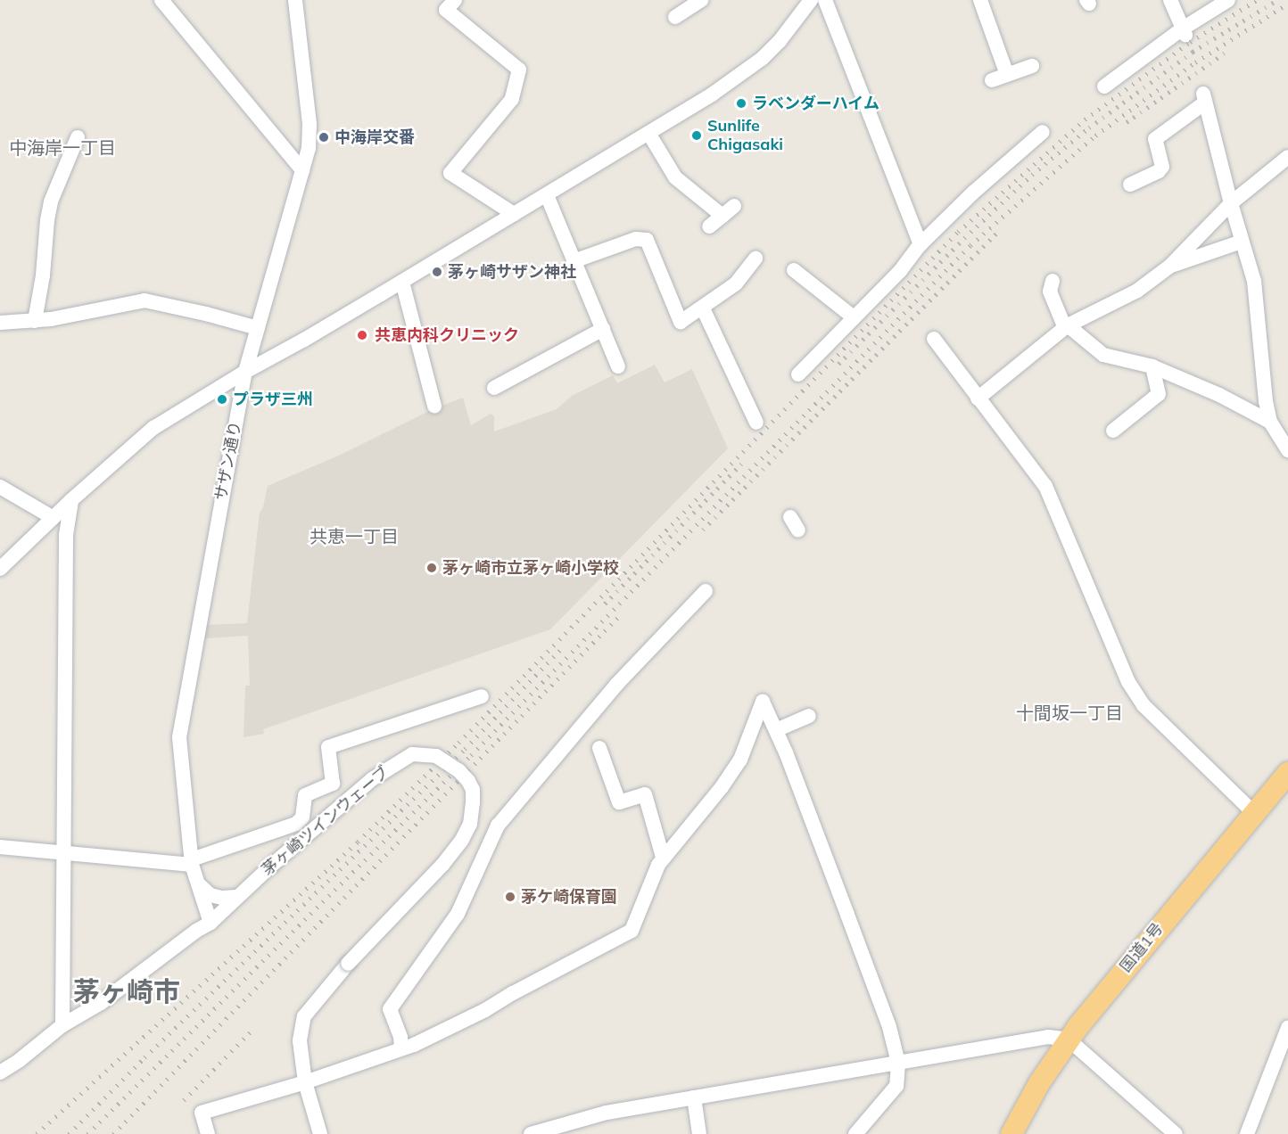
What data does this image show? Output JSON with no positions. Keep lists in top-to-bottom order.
{
  "streets": {
    "highway": ["国道1号"],
    "street": ["サザン通り", "茅ヶ崎ツインウェーブ"]
  },
  "crossings": [
    ["サザン通り", "茅ヶ崎ツインウェーブ"]
  ],
  "districts": [
    "中海岸一丁目",
    "共恵一丁目",
    "十間坂一丁目",
    "茅ヶ崎市"
  ],
  "places": [
    "ラベンダーハイム",
    "Sunlife Chigasaki",
    "中海岸交番",
    "茅ヶ崎サザン神社",
    "共恵内科クリニック",
    "プラザ三州",
    "茅ヶ崎市立茅ヶ崎小学校",
    "茅ケ崎保育園"
  ]
}
